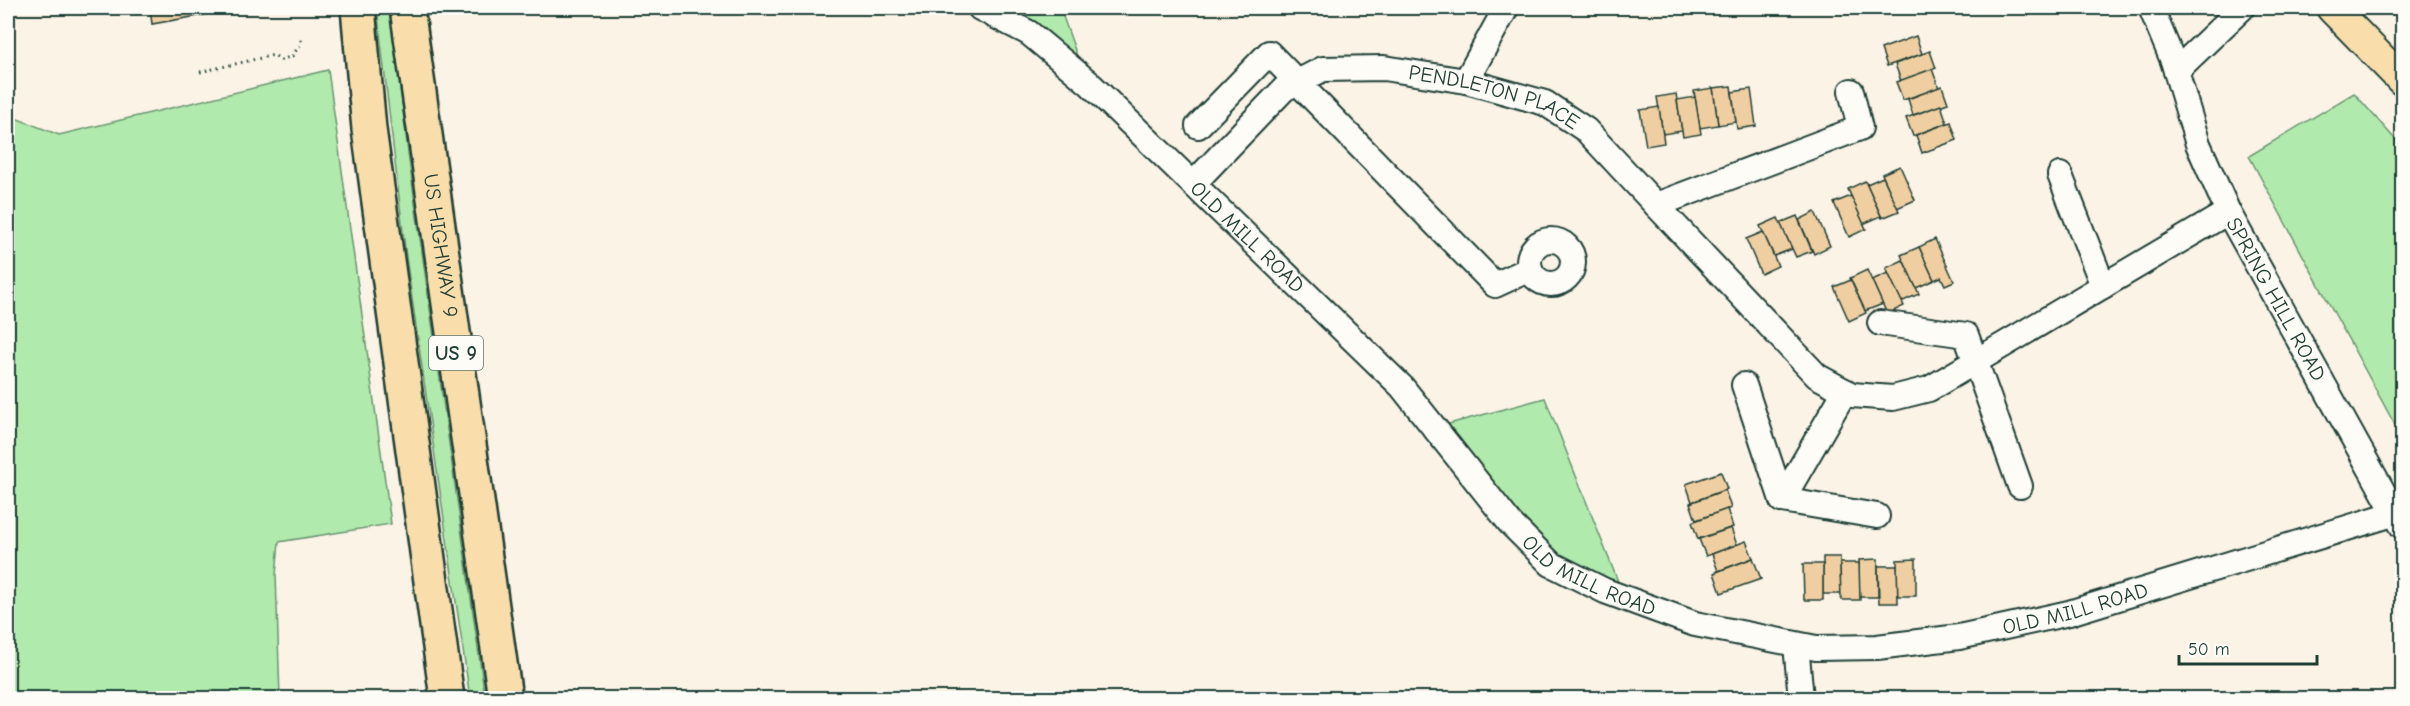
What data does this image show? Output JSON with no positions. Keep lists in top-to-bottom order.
{
  "streets": {
    "highway": ["US HIGHWAY 9", "US 9"],
    "street": ["PENDLETON PLACE", "OLD MILL ROAD", "SPRING HILL ROAD"]
  },
  "crossings": [
    ["PENDLETON PLACE", "OLD MILL ROAD"],
    ["PENDLETON PLACE", "SPRING HILL ROAD"],
    ["OLD MILL ROAD", "SPRING HILL ROAD"]
  ],
  "scale_bar": "50 m"
}
